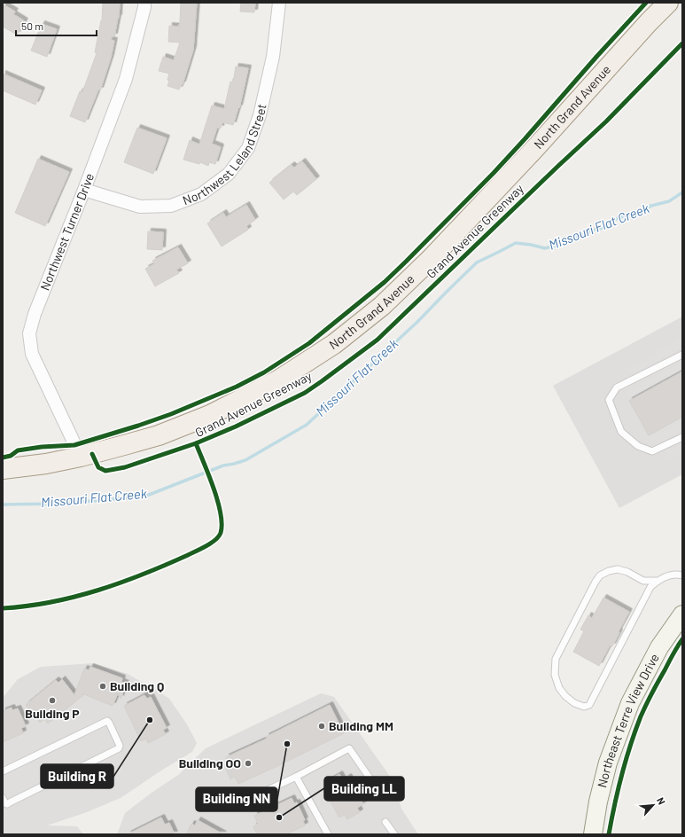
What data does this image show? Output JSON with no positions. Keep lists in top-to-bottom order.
{
  "streets": {
    "main road": ["North Grand Avenue", "Northeast Terre View Drive"],
    "street": ["Northwest Leland Street", "Northwest Turner Drive"],
    "cycle path": ["Grand Avenue Greenway"]
  },
  "crossings": [
    ["North Grand Avenue", "Northwest Turner Drive"],
    ["Northwest Leland Street", "Northwest Turner Drive"]
  ],
  "water": ["Missouri Flat Creek"],
  "places": [
    "Building Q",
    "Building P",
    "Building R",
    "Building MM",
    "Building NN",
    "Building OO",
    "Building LL"
  ],
  "scale_bar": "50 m",
  "north": "top right"
}
